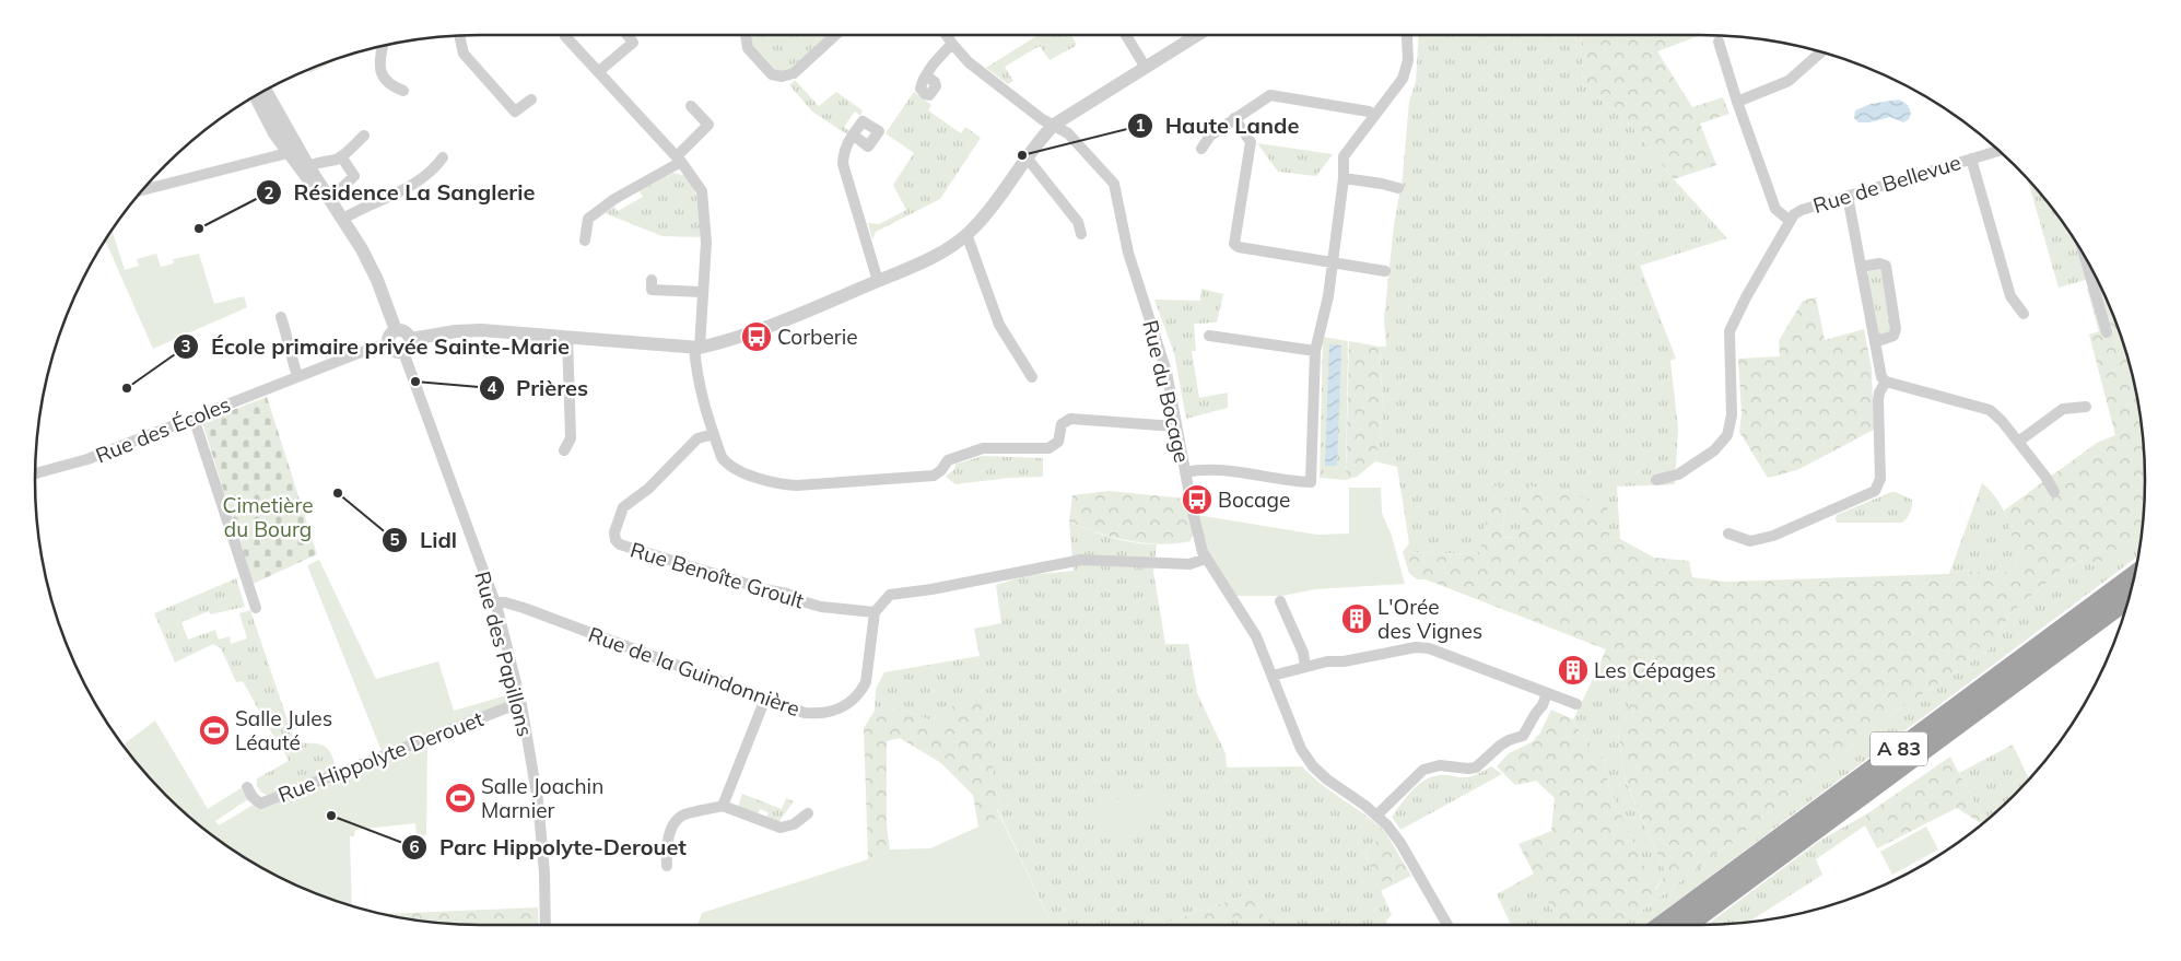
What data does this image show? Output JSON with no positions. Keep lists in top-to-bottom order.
{
  "streets": {
    "highway": ["A 83"],
    "street": [
      "Rue de Bellevue",
      "Rue du Bocage",
      "Rue des Écoles",
      "Rue Benoîte Groult",
      "Rue des Papillons",
      "Rue de la Guindonnière",
      "Rue Hippolyte Derouet"
    ]
  },
  "crossings": [
    ["Rue des Écoles", "Rue des Papillons"],
    ["Rue Benoîte Groult", "Rue de la Guindonnière"],
    ["Rue des Papillons", "Rue de la Guindonnière"],
    ["Rue des Papillons", "Rue Hippolyte Derouet"]
  ],
  "parks": ["Cimetière du Bourg"],
  "places": {
    "other": [
      "Haute Lande",
      "Résidence La Sanglerie",
      "Prières",
      "École primaire privée Sainte-Marie",
      "Lidl",
      "Parc Hippolyte-Derouet"
    ],
    "bus stop": ["Corberie", "Bocage"],
    "building": ["L'Orée des Vignes", "Les Cépages"],
    "sports": ["Salle Jules Léauté", "Salle Joachin Marnier"]
  }
}
